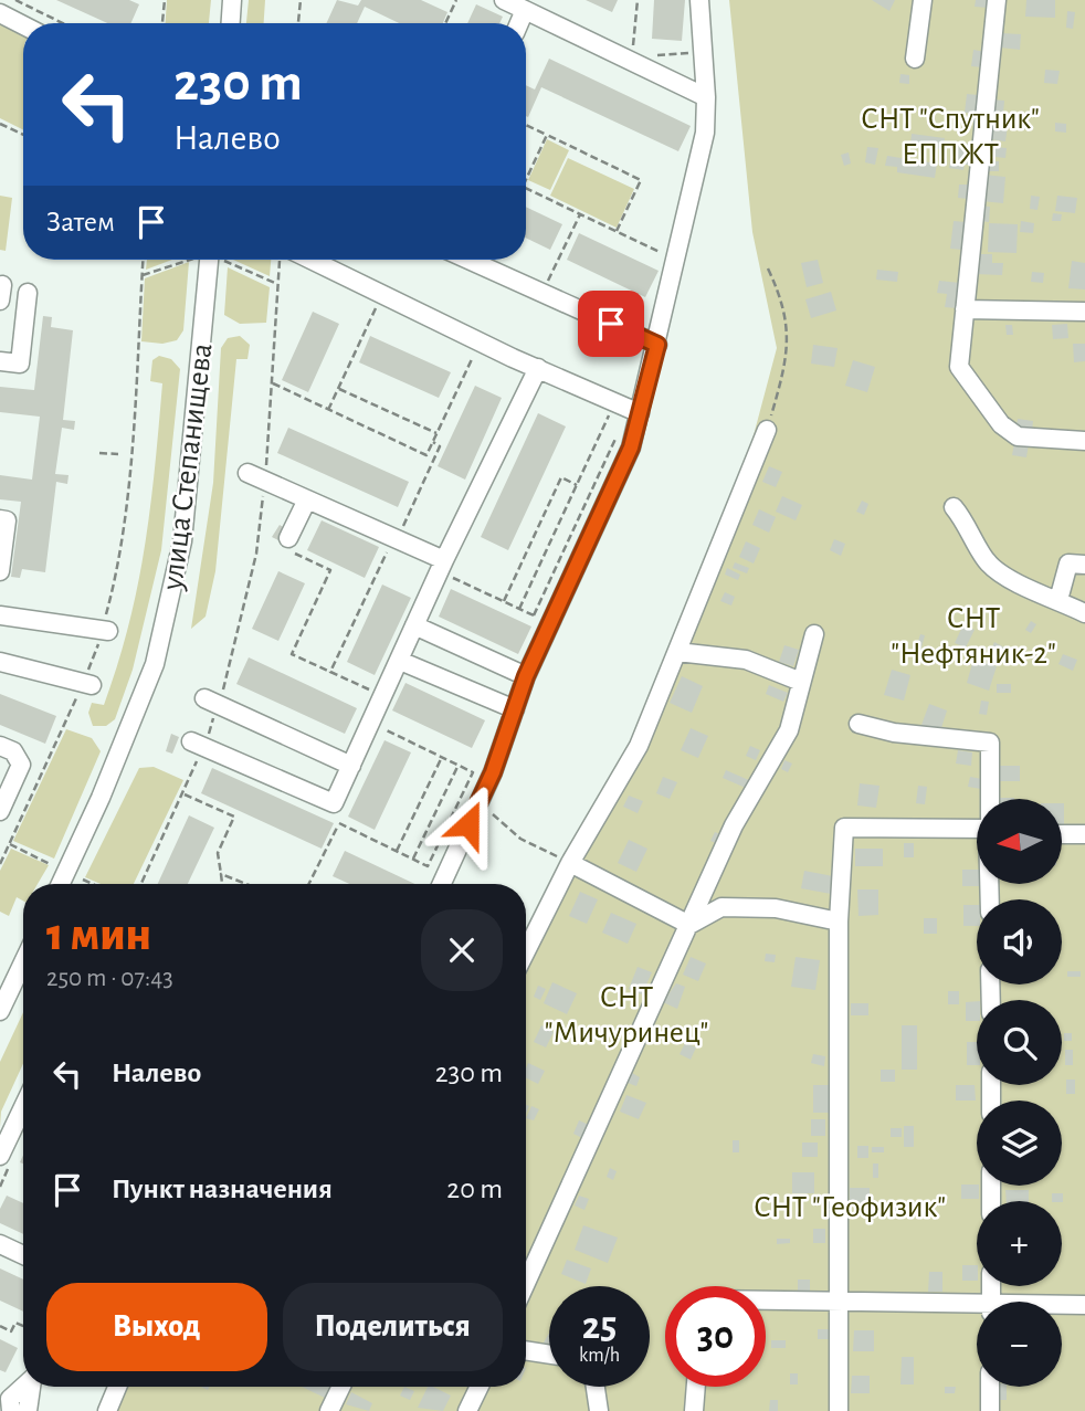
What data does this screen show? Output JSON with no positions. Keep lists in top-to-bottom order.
{
  "streets": {
    "street": ["улица Степанищева"]
  },
  "parks": [
    "СНТ \"Спутник\" ЕППЖТ",
    "СНТ \"Нефтяник-2\"",
    "СНТ \"Мичуринец\"",
    "СНТ \"Геофизик\""
  ],
  "north": "left",
  "page": {
    "turn": ["230 m", "Налево"],
    "then": "Затем",
    "map_buttons": ["+", "−"],
    "heading": ["1 мин", "250 m · 07:43"],
    "list": [
      {
        "name": "Налево",
        "value": "230 m"
      },
      {
        "name": "Пункт назначения",
        "value": "20 m"
      }
    ],
    "buttons": ["Выход", "Поделиться"],
    "speed": "25 km/h",
    "limit": "30"
  }
}
